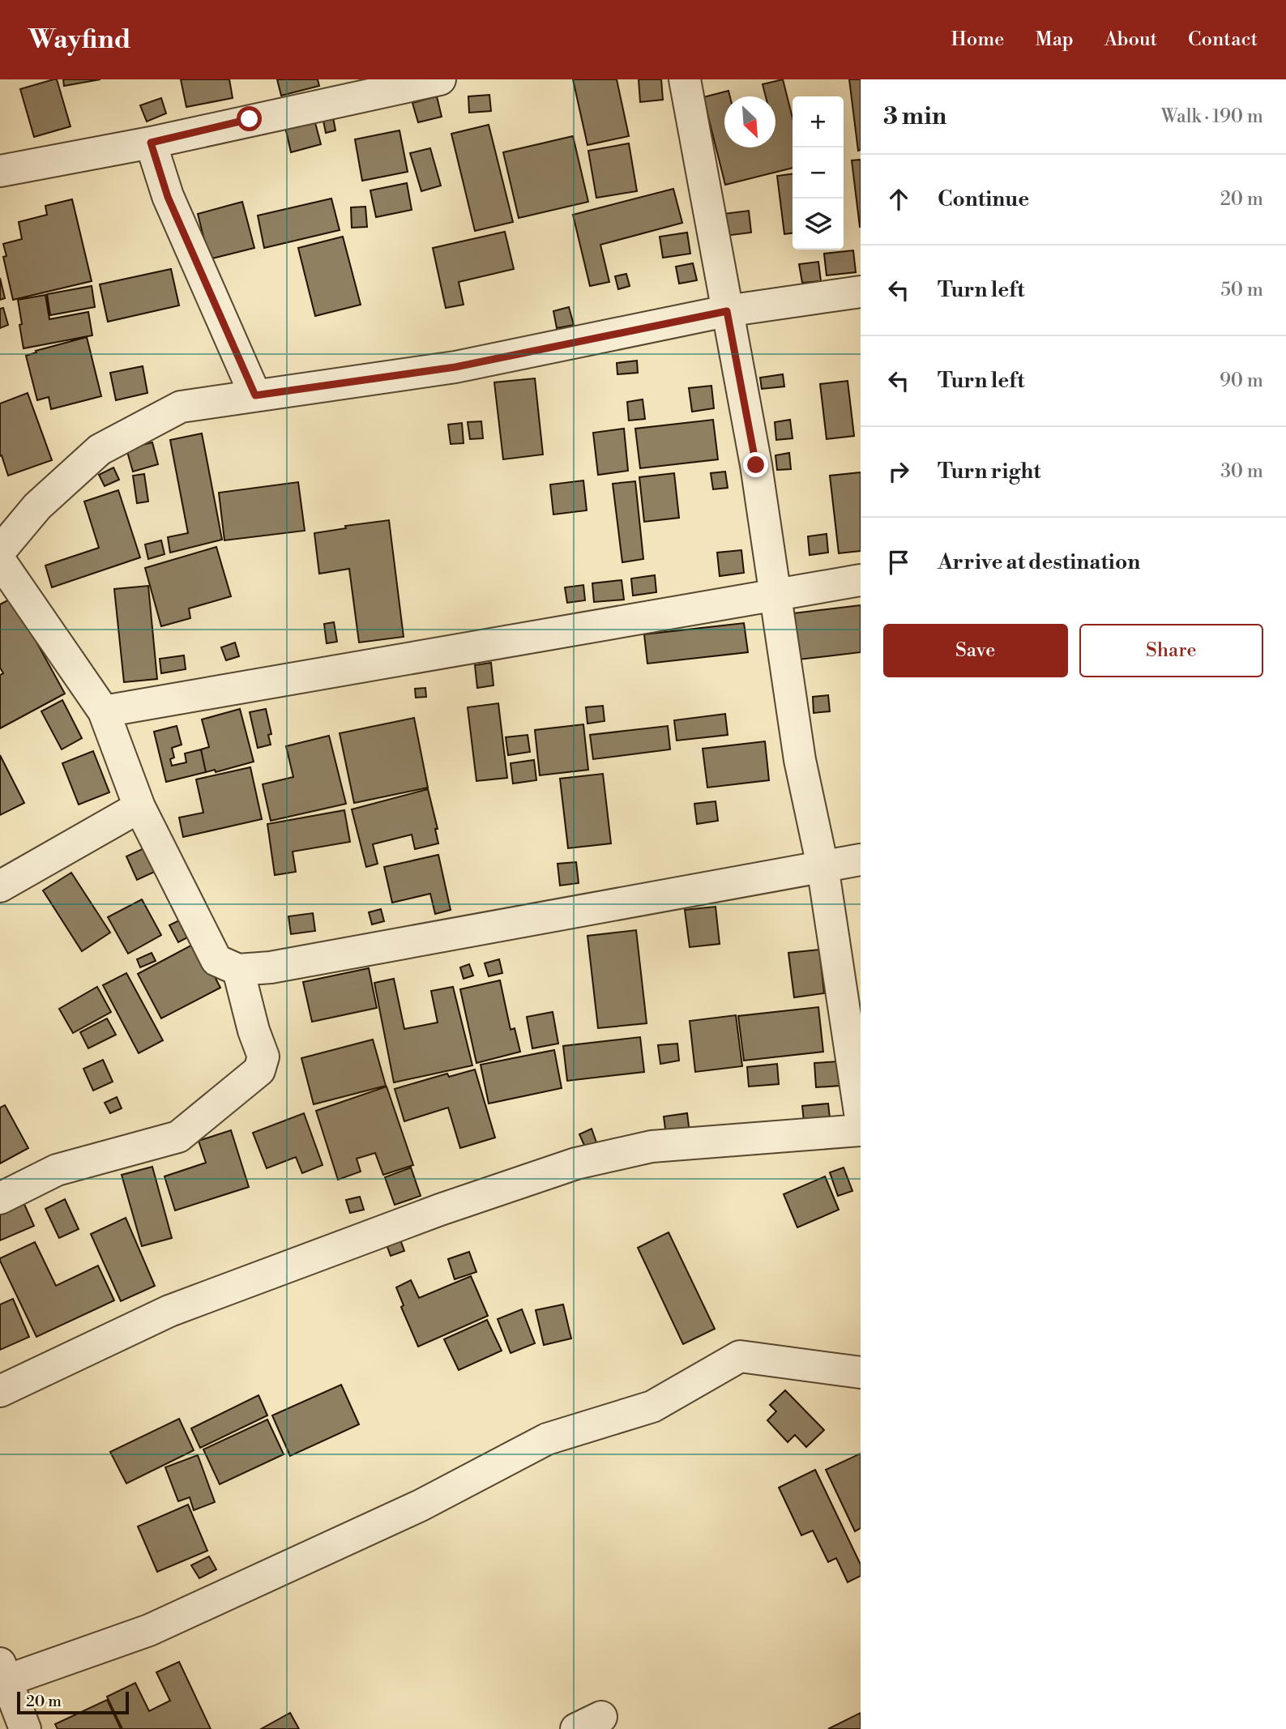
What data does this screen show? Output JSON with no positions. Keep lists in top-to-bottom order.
{
  "scale_bar": "20 m",
  "north": "bottom right",
  "page": {
    "header": "Wayfind",
    "nav": [
      "Home",
      "Map",
      "About",
      "Contact"
    ],
    "heading": ["3 min", "Walk · 190 m"],
    "map_buttons": ["+", "−"],
    "list": [
      ["Continue", "20 m"],
      ["Turn left", "50 m"],
      ["Turn left", "90 m"],
      ["Turn right", "30 m"],
      "Arrive at destination"
    ],
    "buttons": ["Save", "Share"],
    "scale": "20 m"
  }
}
